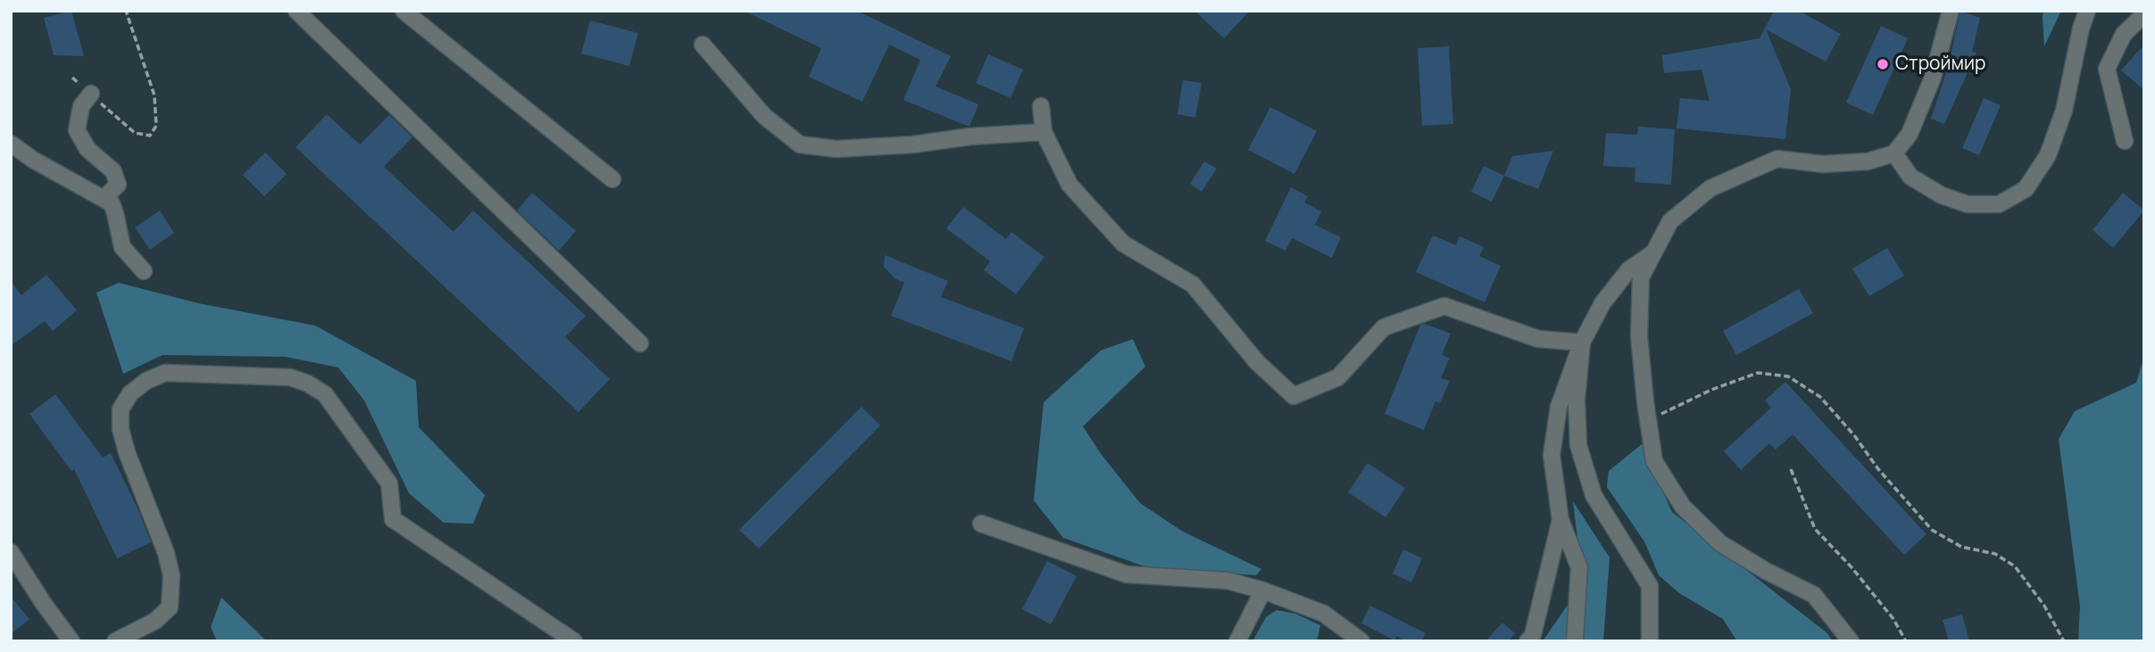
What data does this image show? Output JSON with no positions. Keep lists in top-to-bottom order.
{
  "places": ["Строймир"]
}
